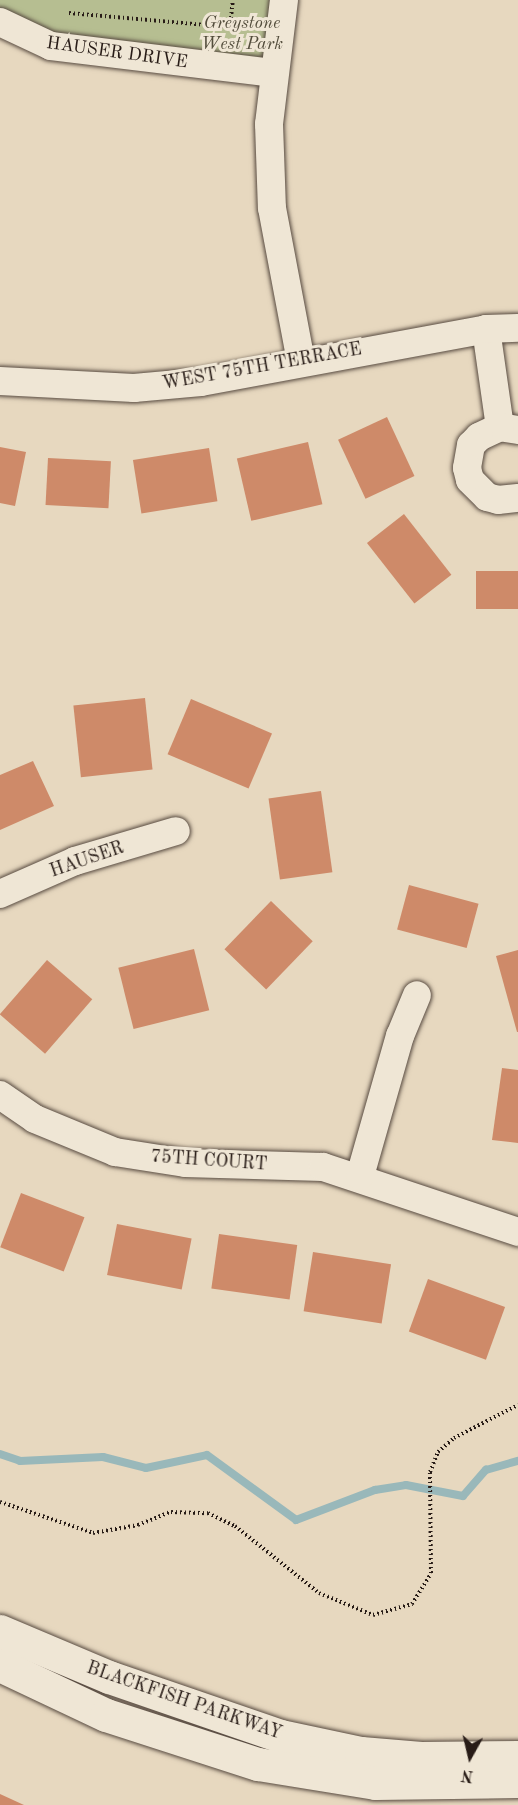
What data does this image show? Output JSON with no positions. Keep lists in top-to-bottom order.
{
  "streets": {
    "main road": ["BLACKFISH PARKWAY"],
    "street": [
      "HAUSER DRIVE",
      "WEST 75TH TERRACE",
      "HAUSER",
      "75TH COURT"
    ]
  },
  "parks": ["Greystone West Park"],
  "north": "bottom"
}
